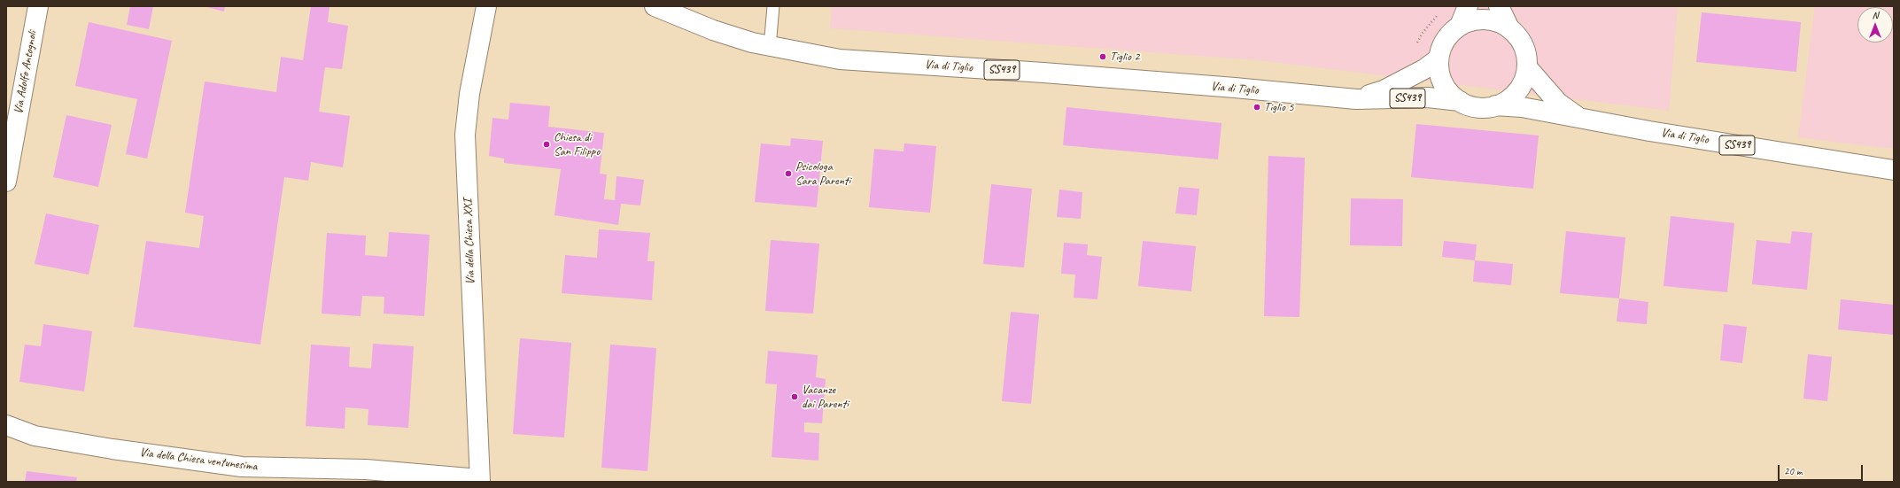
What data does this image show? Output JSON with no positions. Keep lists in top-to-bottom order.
{
  "streets": {
    "main road": [
      "Via di Tiglio",
      "SS439",
      "Via Adolfo Antognoli",
      "Via della Chiesa XXI",
      "Via della Chiesa ventunesima"
    ]
  },
  "crossings": [
    ["Via della Chiesa XXI", "Via della Chiesa ventunesima"]
  ],
  "places": [
    "Tiglio 2",
    "Tiglio 5",
    "Chiesa di San Filippo",
    "Psicologa Sara Parenti",
    "Vacanze dai Parenti"
  ],
  "scale_bar": "20 m",
  "north": "top"
}
